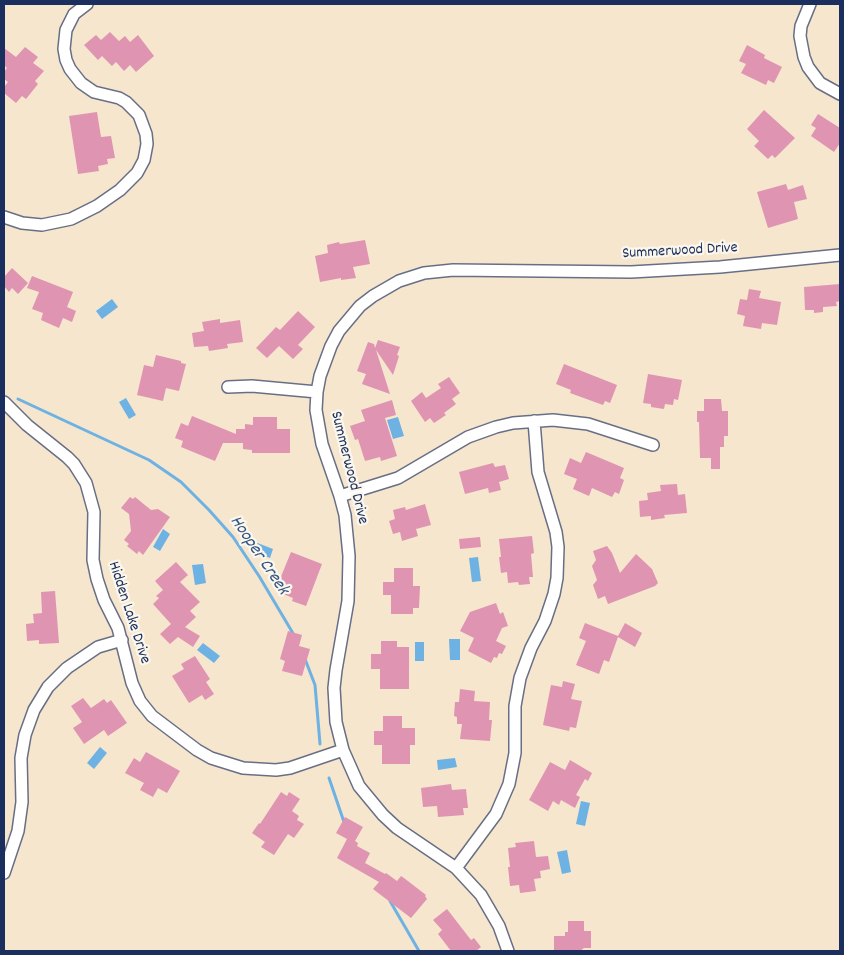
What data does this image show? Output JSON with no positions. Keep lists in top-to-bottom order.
{
  "streets": {
    "street": ["Summerwood Drive", "Hidden Lake Drive"]
  },
  "crossings": [
    ["Summerwood Drive", "Hidden Lake Drive"]
  ],
  "water": ["Hooper Creek"]
}
